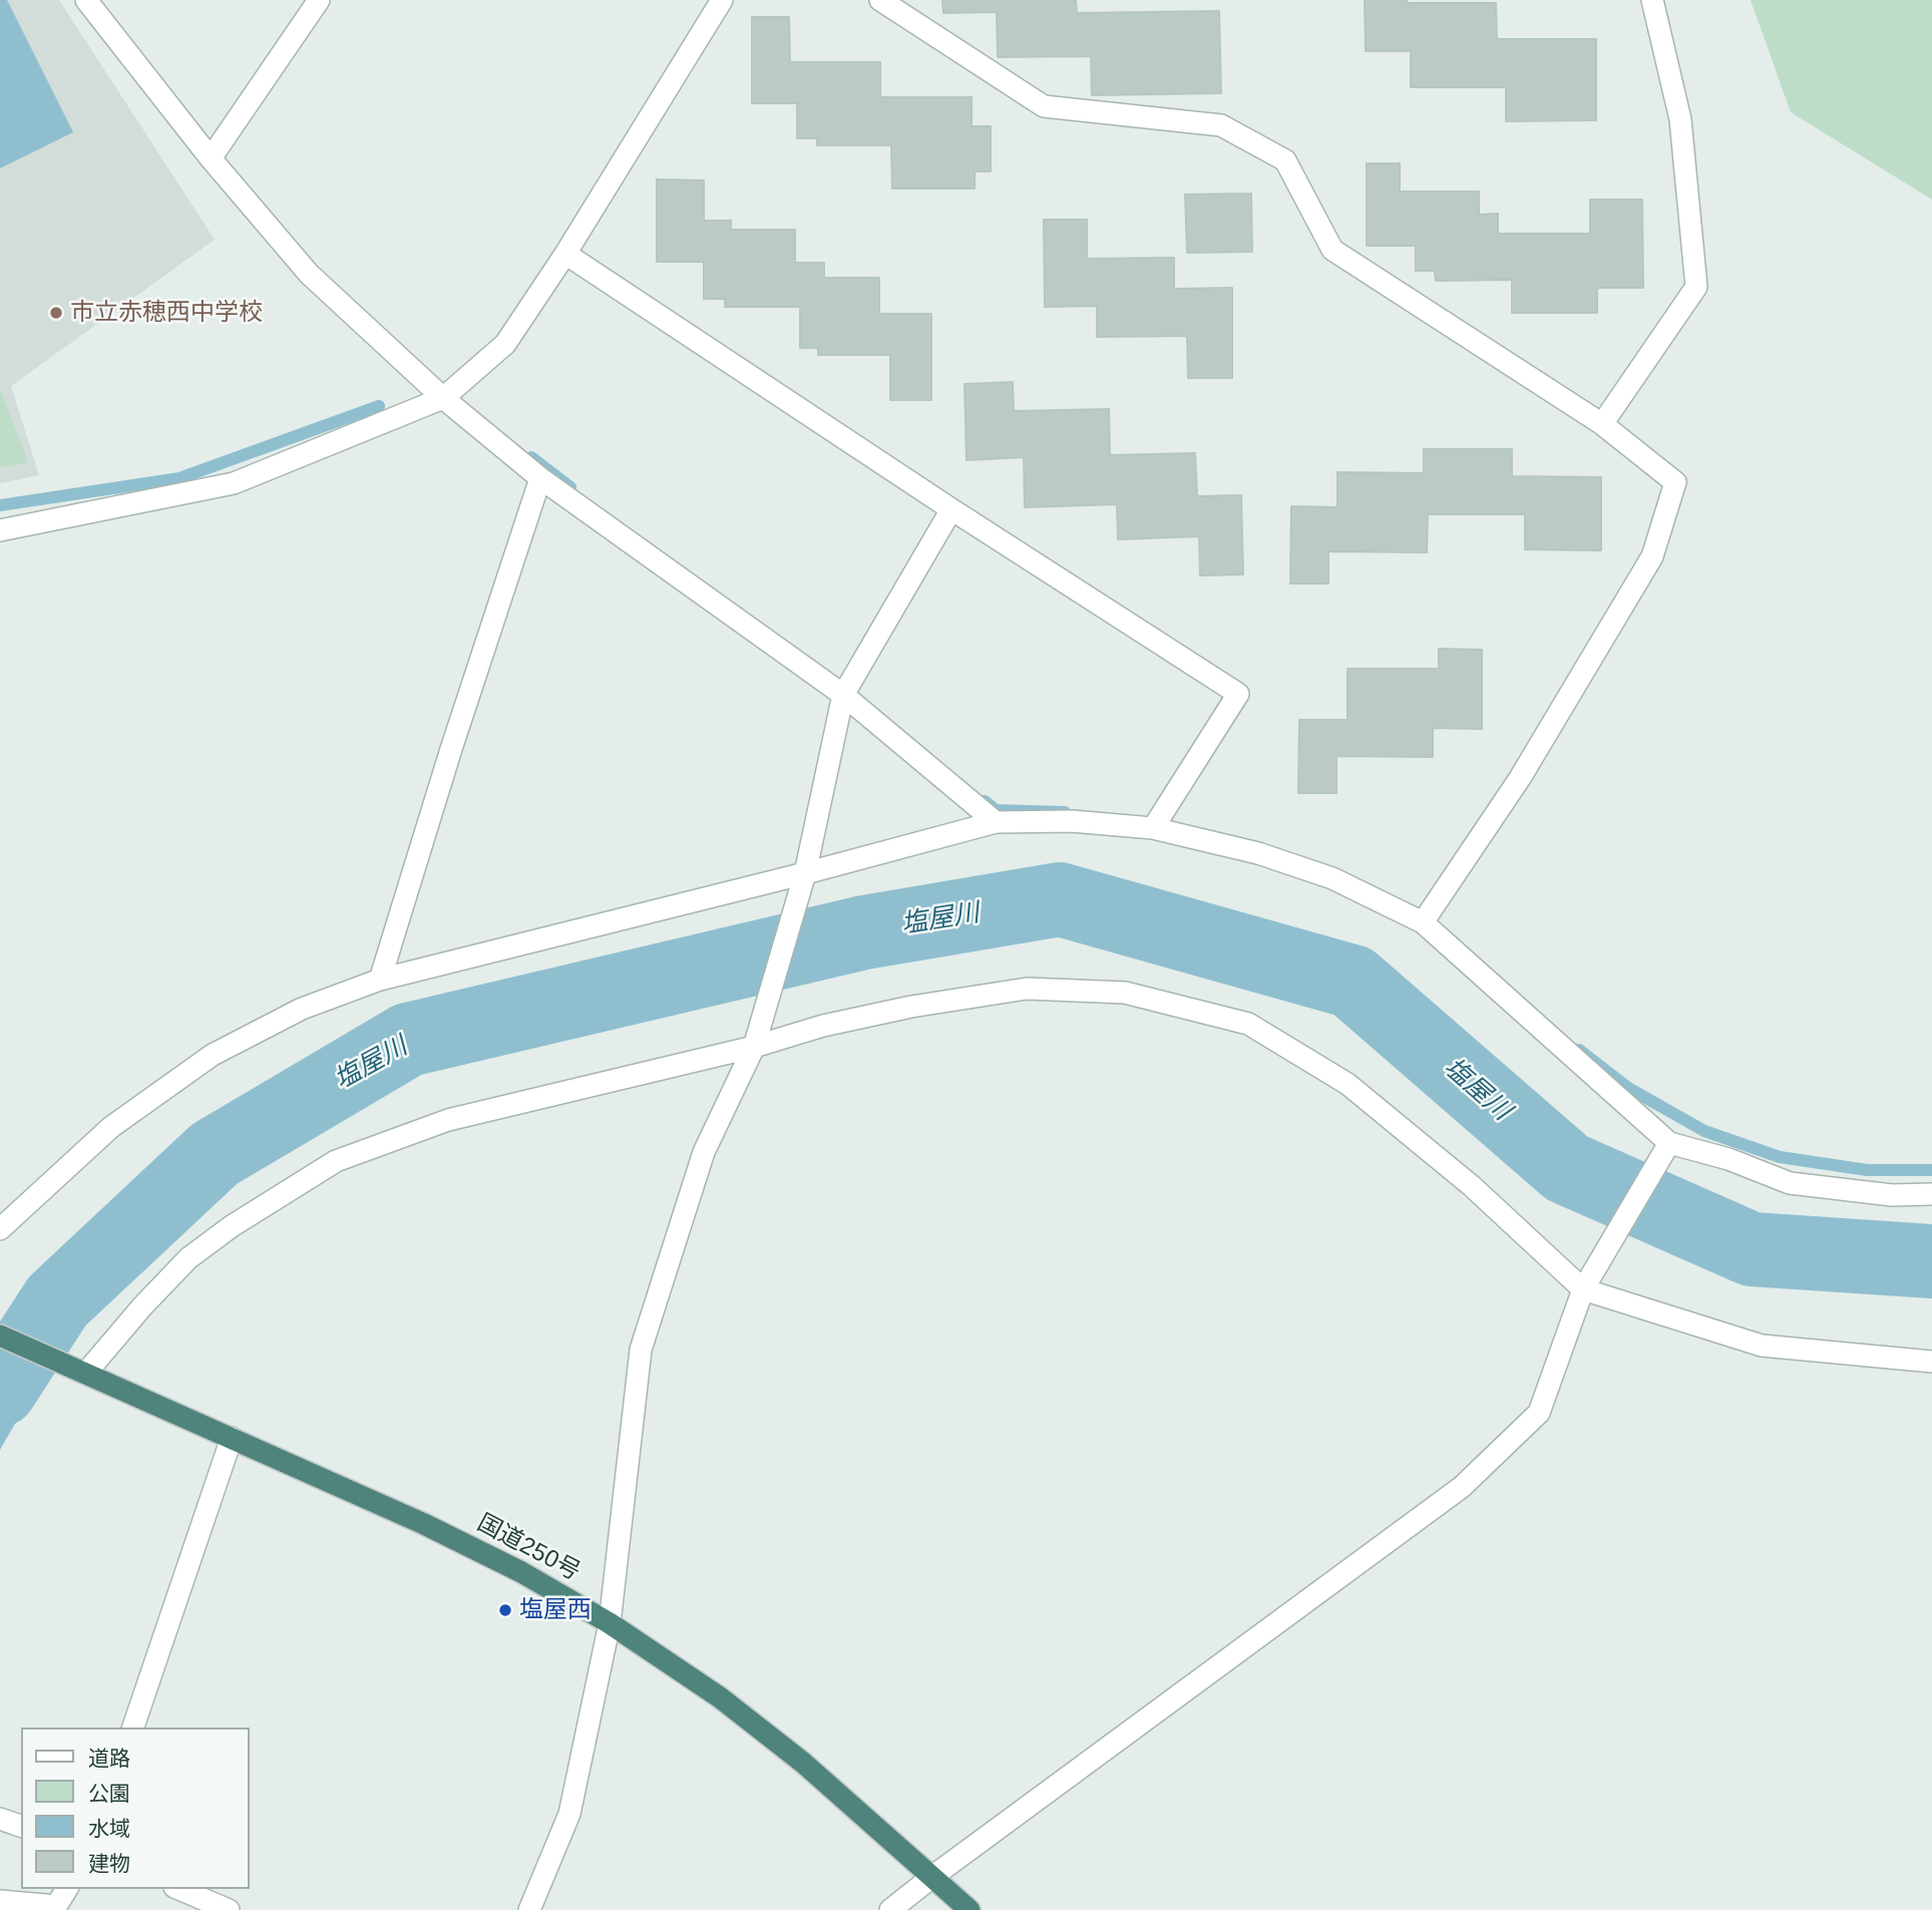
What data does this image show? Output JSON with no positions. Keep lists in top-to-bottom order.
{
  "streets": {
    "highway": ["国道250号"]
  },
  "water": ["塩屋川"],
  "places": ["市立赤穂西中学校", "塩屋西"],
  "legend": [
    "道路",
    "公園",
    "水域",
    "建物"
  ]
}
